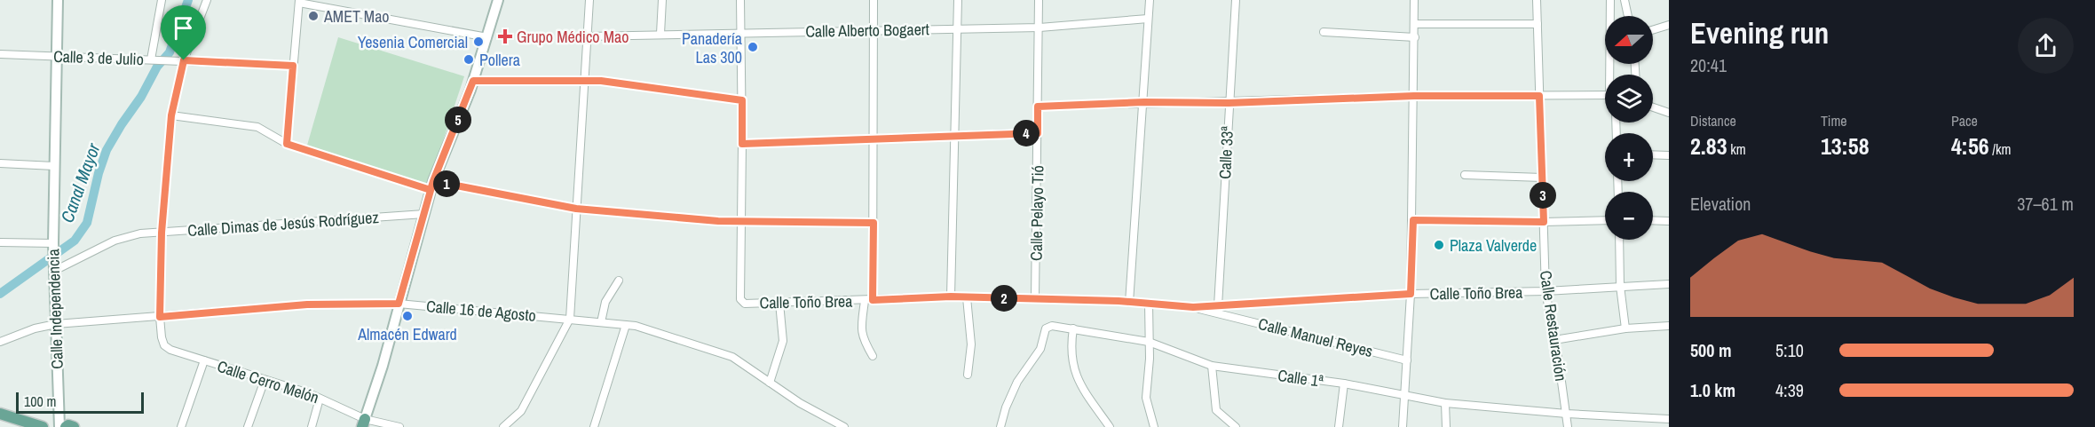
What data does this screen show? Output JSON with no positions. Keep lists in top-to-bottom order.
{
  "streets": {
    "main road": ["Calle Independencia"],
    "street": [
      "Calle Alberto Bogaert",
      "Calle 3 de Julio",
      "Calle 33ª",
      "Calle Pelayo Tió",
      "Calle Dimas de Jesús Rodríguez",
      "Calle Toño Brea",
      "Calle 16 de Agosto",
      "Calle Restauración",
      "Calle Manuel Reyes",
      "Calle 1ª",
      "Calle Cerro Melón"
    ]
  },
  "crossings": [
    ["Calle Alberto Bogaert", "Calle Pelayo Tió"],
    ["Calle 3 de Julio", "Calle Independencia"],
    ["Calle 33ª", "Calle Toño Brea"],
    ["Calle Pelayo Tió", "Calle Toño Brea"],
    ["Calle Dimas de Jesús Rodríguez", "Calle Independencia"],
    ["Calle Toño Brea", "Calle Restauración"],
    ["Calle Toño Brea", "Calle Manuel Reyes"],
    ["Calle Independencia", "Calle 16 de Agosto"],
    ["Calle 16 de Agosto", "Calle Cerro Melón"],
    ["Calle Restauración", "Calle 1ª"]
  ],
  "water": ["Canal Mayor"],
  "places": {
    "other": [
      "AMET Mao",
      "Yesenia Comercial",
      "Panadería Las 300",
      "Pollera",
      "Plaza Valverde",
      "Almacén Edward"
    ],
    "health": ["Grupo Médico Mao"]
  },
  "scale_bar": "100 m",
  "north": "left",
  "page": {
    "heading": ["Evening run", "20:41"],
    "map_buttons": ["+", "−"],
    "stats": [
      ["Distance", "2.83 km"],
      ["Time", "13:58"],
      ["Pace", "4:56 /km"]
    ],
    "pins": [
      "5",
      "4",
      "1",
      "3",
      "2"
    ],
    "chart": ["Elevation", "37–61 m"],
    "list": [
      {
        "name": "500 m",
        "note": "5:10"
      },
      {
        "name": "1.0 km",
        "note": "4:39"
      }
    ],
    "scale": "100 m"
  }
}
